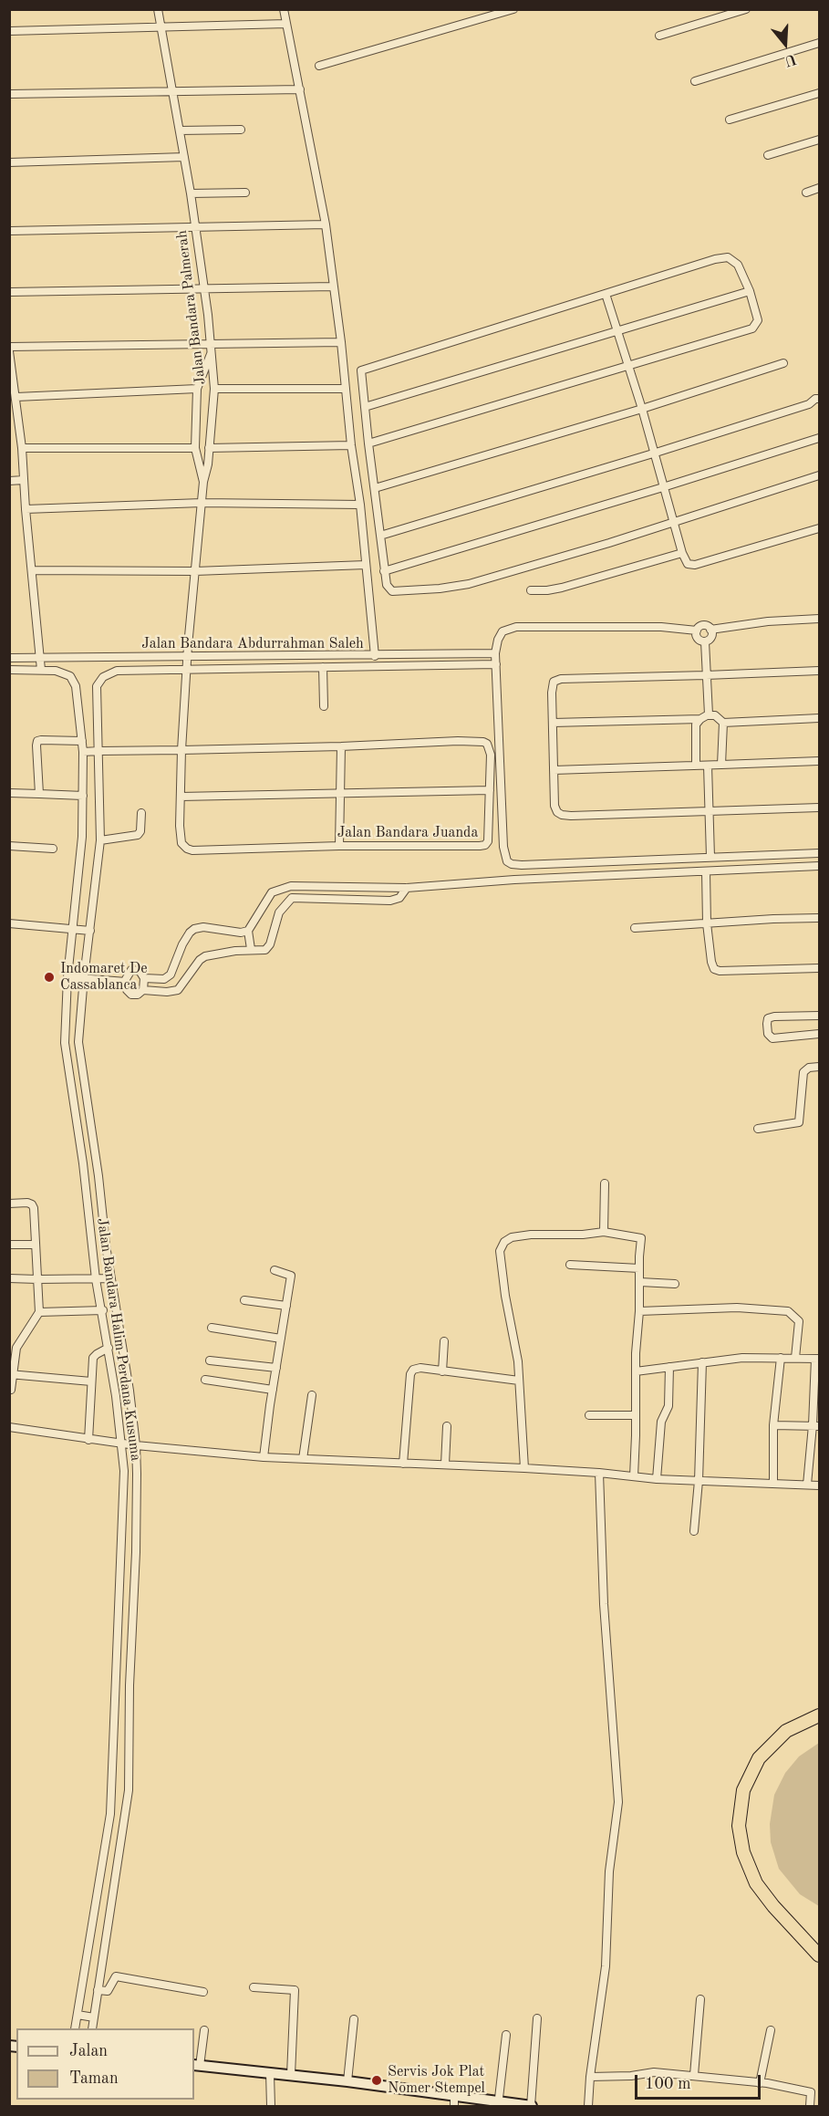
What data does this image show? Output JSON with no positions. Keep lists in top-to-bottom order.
{
  "streets": {
    "street": [
      "Jalan Bandara Palmerah",
      "Jalan Bandara Abdurrahman Saleh",
      "Jalan Bandara Juanda",
      "Jalan Bandara Halim Perdana Kusuma"
    ]
  },
  "crossings": [
    ["Jalan Bandara Palmerah", "Jalan Bandara Abdurrahman Saleh"],
    ["Jalan Bandara Palmerah", "Jalan Bandara Juanda"],
    ["Jalan Bandara Abdurrahman Saleh", "Jalan Bandara Juanda"],
    ["Jalan Bandara Abdurrahman Saleh", "Jalan Bandara Halim Perdana Kusuma"],
    ["Jalan Bandara Juanda", "Jalan Bandara Halim Perdana Kusuma"]
  ],
  "places": ["Indomaret De Cassablanca", "Servis Jok Plat Nomer Stempel"],
  "legend": ["Jalan", "Taman"],
  "scale_bar": "100 m",
  "north": "bottom"
}
